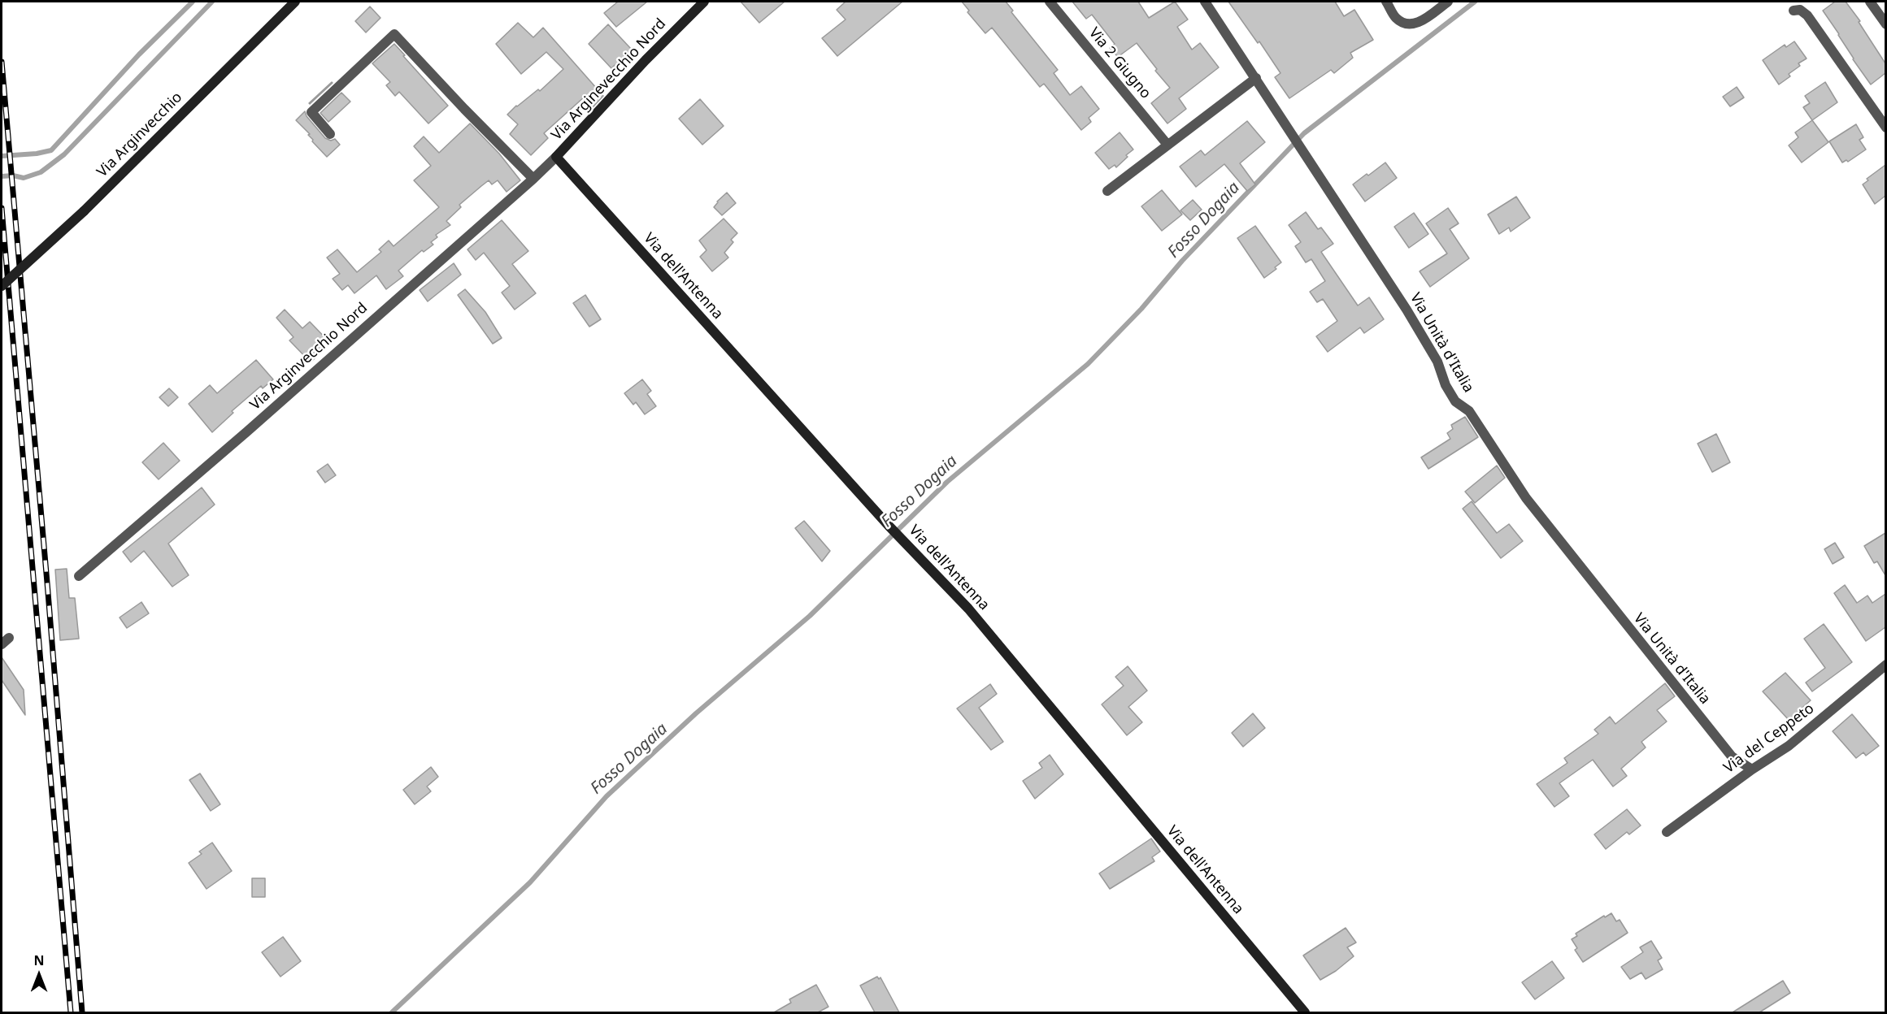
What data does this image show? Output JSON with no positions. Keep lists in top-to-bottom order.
{
  "streets": {
    "street": [
      "Via 2 Giugno",
      "Via Arginevecchio Nord",
      "Via Arginvecchio",
      "Via dell'Antenna",
      "Via Unità d'Italia",
      "Via Arginvecchio Nord",
      "Via del Ceppeto"
    ]
  },
  "crossings": [
    ["Via Arginevecchio Nord", "Via dell'Antenna"],
    ["Via Arginevecchio Nord", "Via Arginvecchio Nord"],
    ["Via dell'Antenna", "Via Arginvecchio Nord"],
    ["Via Unità d'Italia", "Via del Ceppeto"]
  ],
  "water": ["Fosso Dogaia"],
  "north": "top"
}
